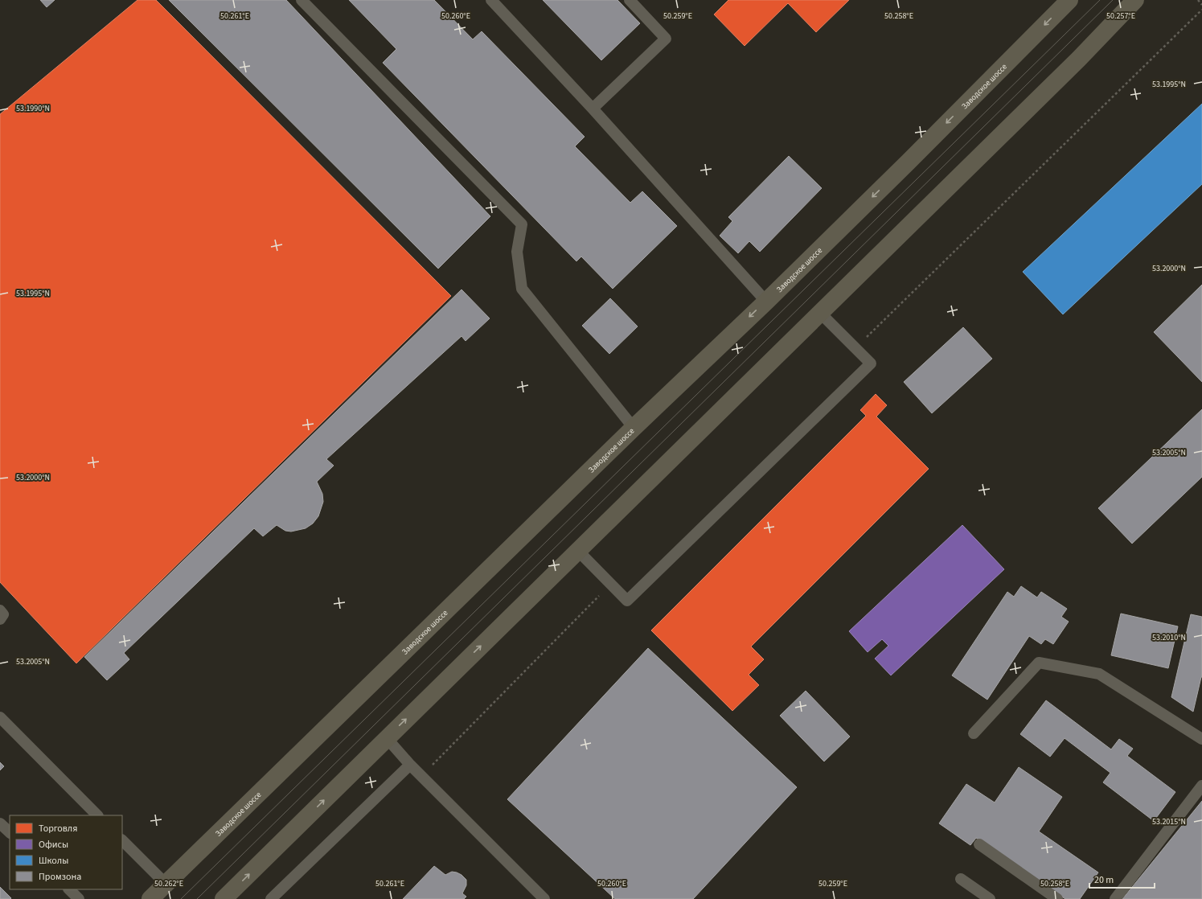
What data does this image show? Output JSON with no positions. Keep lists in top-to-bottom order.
{
  "streets": {
    "main road": ["Заводское шоссе"]
  },
  "legend": [
    "Торговля",
    "Офисы",
    "Школы",
    "Промзона"
  ],
  "scale_bar": "20 m",
  "coordinates": [
    "50.257°E",
    "50.261°E",
    "50.260°E",
    "50.259°E",
    "50.258°E",
    "53.1995°N",
    "53.1990°N",
    "53.2000°N",
    "53.2005°N",
    "53.2010°N",
    "53.2015°N",
    "50.262°E"
  ]
}
